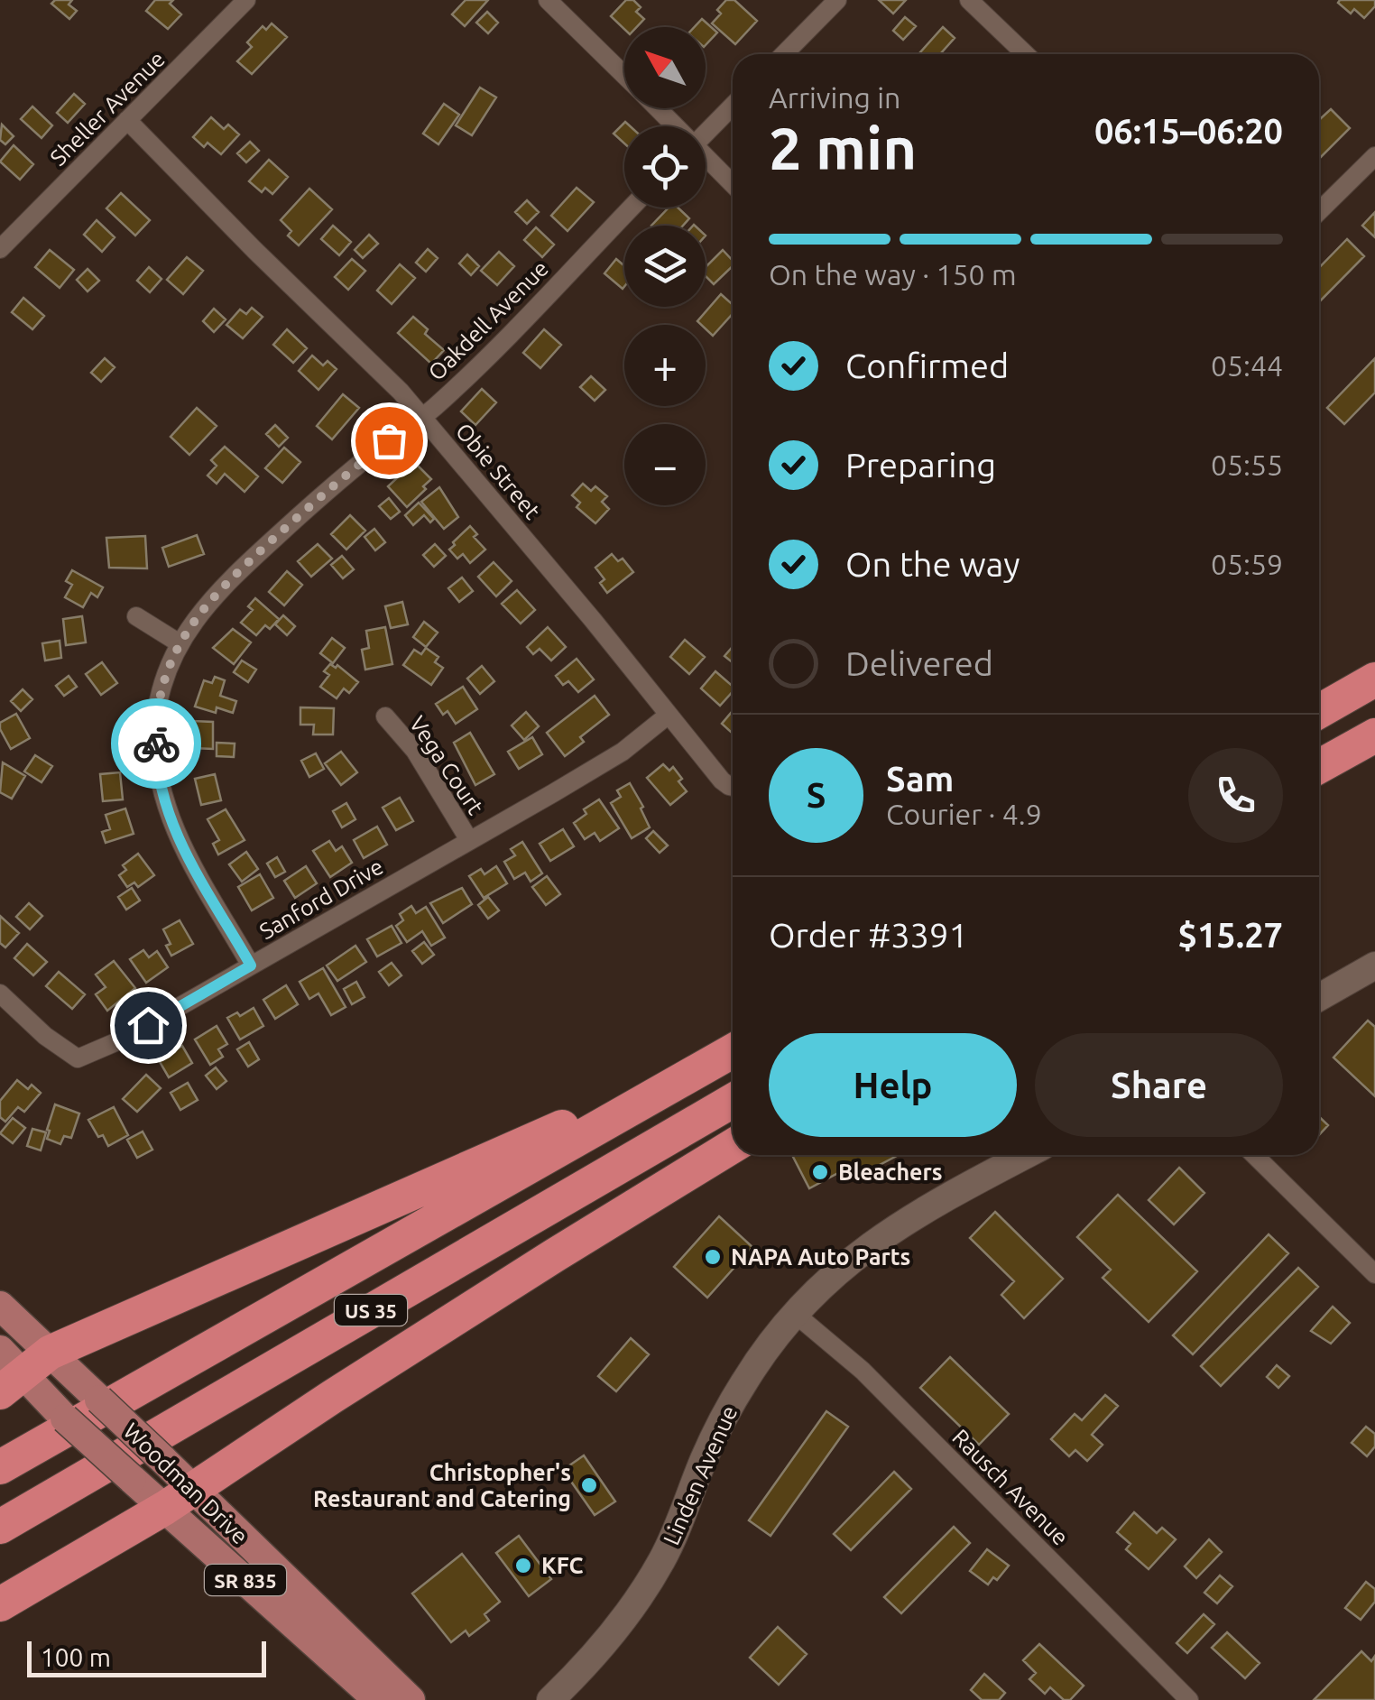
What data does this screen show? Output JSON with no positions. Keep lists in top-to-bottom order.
{
  "streets": {
    "highway": ["US 35"],
    "main road": ["Linden Avenue", "Woodman Drive", "SR 835"],
    "street": [
      "Sheller Avenue",
      "Oakdell Avenue",
      "Obie Street",
      "Vega Court",
      "Sanford Drive",
      "Rausch Avenue"
    ]
  },
  "crossings": [
    ["Sheller Avenue", "Obie Street"],
    ["Oakdell Avenue", "Obie Street"],
    ["Oakdell Avenue", "Sanford Drive"],
    ["Obie Street", "Sanford Drive"],
    ["Vega Court", "Sanford Drive"],
    ["Linden Avenue", "Rausch Avenue"]
  ],
  "places": [
    "Bleachers",
    "NAPA Auto Parts",
    "Christopher's Restaurant and Catering",
    "KFC"
  ],
  "scale_bar": "100 m",
  "north": "top left",
  "page": {
    "map_buttons": ["+", "−"],
    "heading": ["2 min", "Arriving in", "06:15–06:20"],
    "panel": [
      "Sam",
      "Courier · 4.9",
      "Order #3391",
      "$15.27"
    ],
    "bar": "On the way · 150 m",
    "list": [
      ["Confirmed", "05:44"],
      ["Preparing", "05:55"],
      ["On the way", "05:59"],
      "Delivered"
    ],
    "round": "S",
    "buttons": ["Help", "Share"],
    "scale": "100 m"
  }
}
